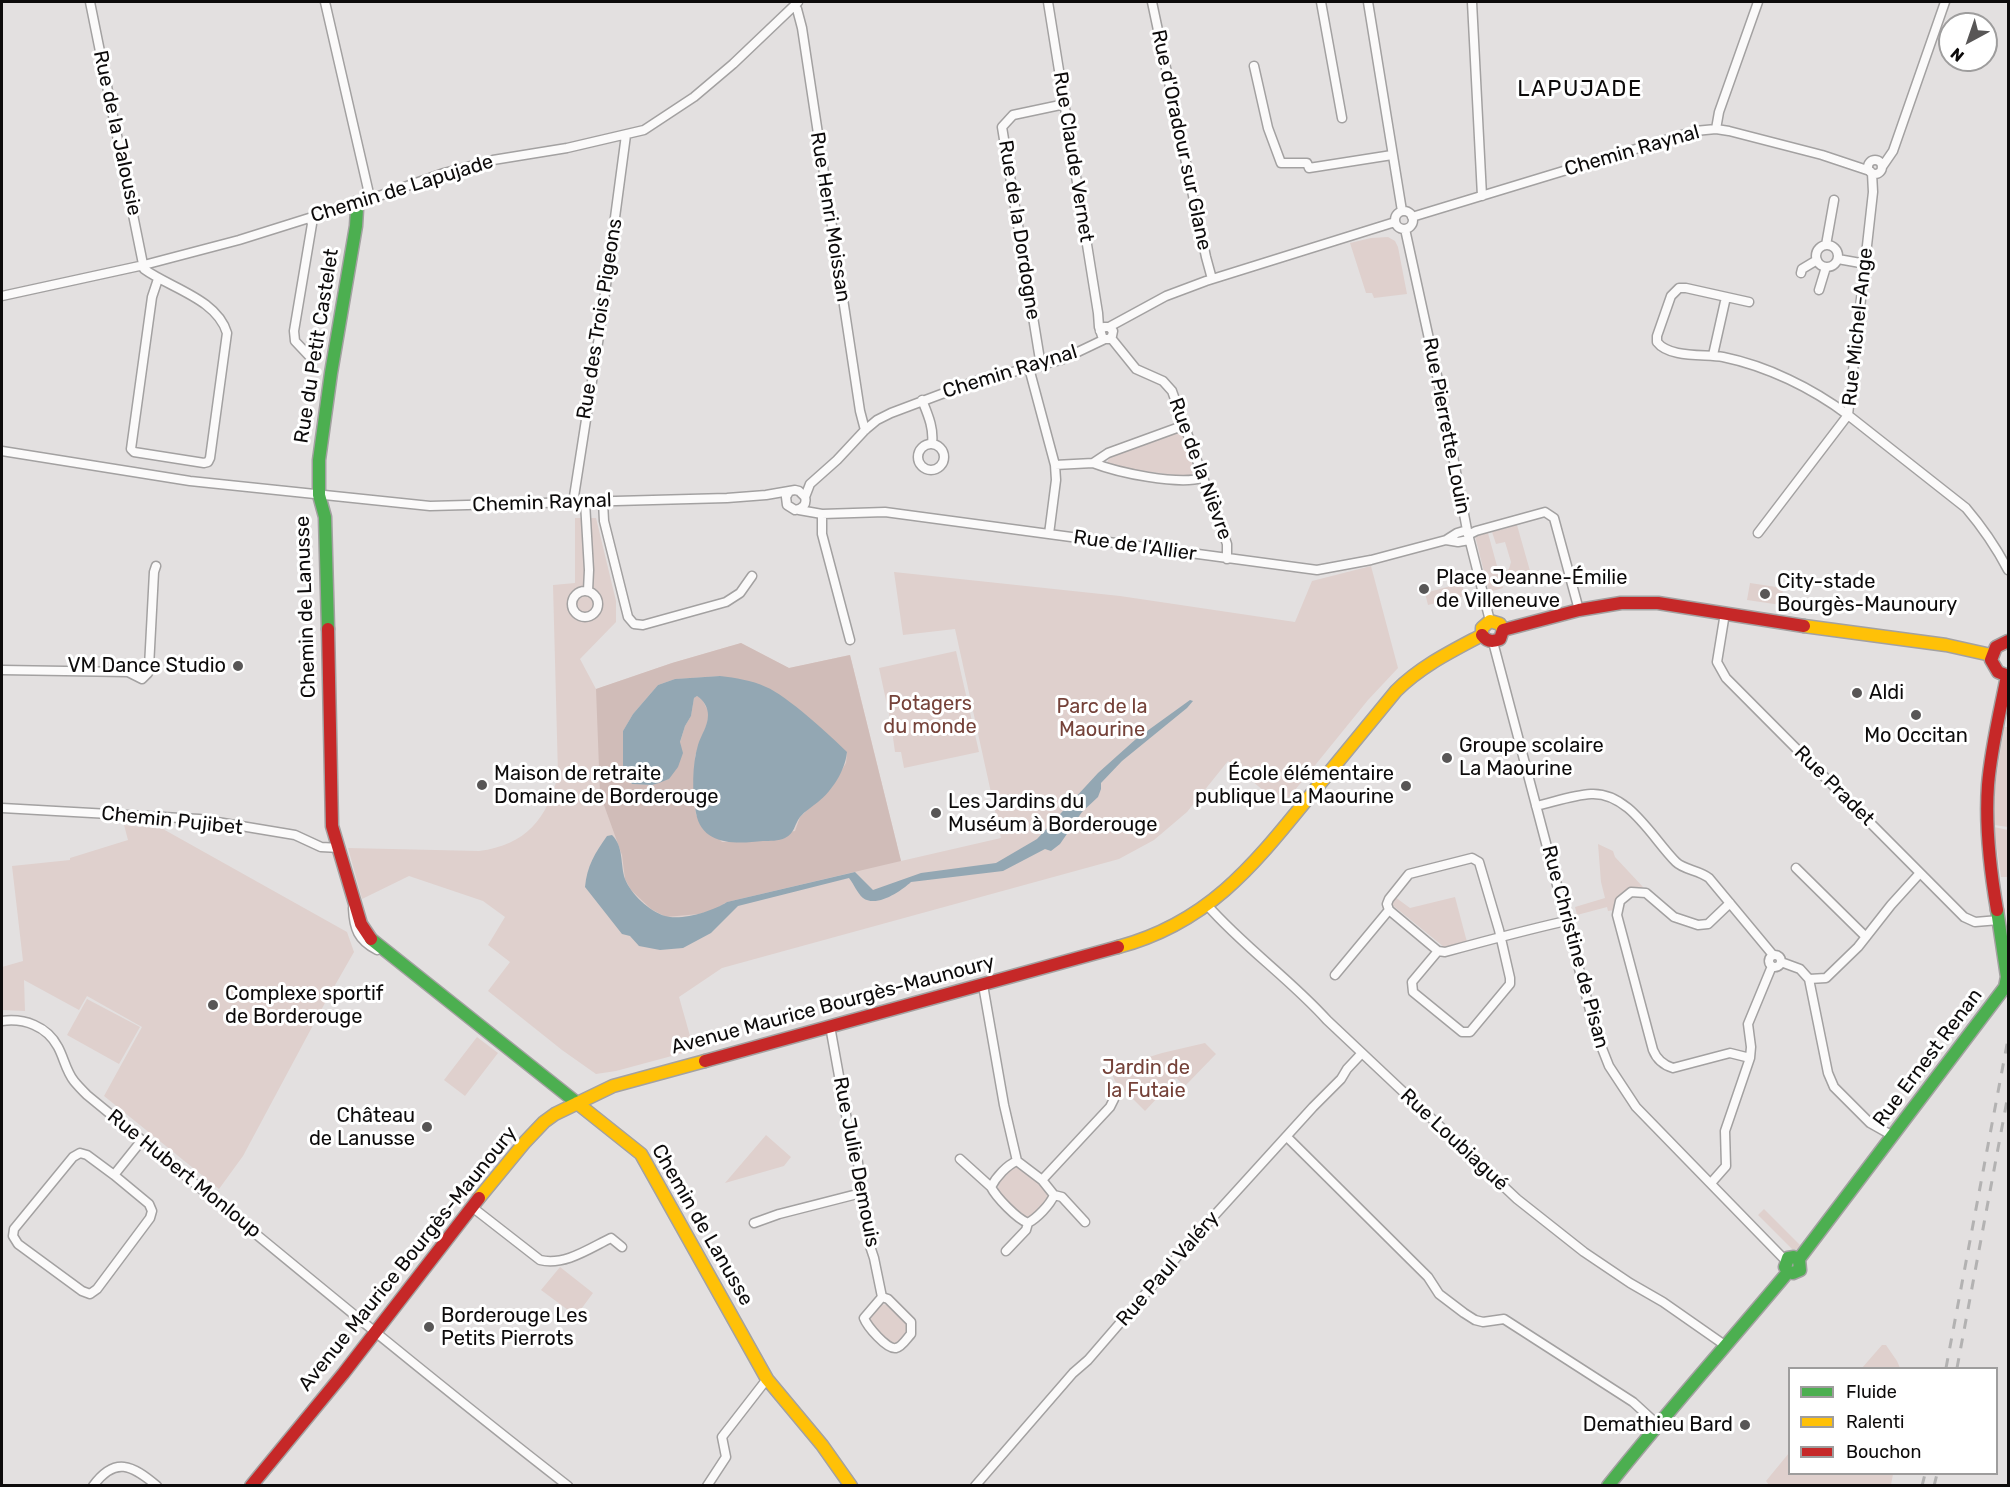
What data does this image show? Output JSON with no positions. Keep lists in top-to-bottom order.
{
  "streets": {
    "street": [
      "Rue de la Jalousie",
      "Rue d'Oradour sur Glane",
      "Chemin Raynal",
      "Rue Claude Vernet",
      "Chemin de Lapujade",
      "Rue Henri Moissan",
      "Rue de la Dordogne",
      "Rue des Trois Pigeons",
      "Rue Michel-Ange",
      "Rue du Petit Castelet",
      "Rue Pierrette Louin",
      "Rue de la Nièvre",
      "Rue de l'Allier",
      "Chemin de Lanusse",
      "Rue Pradet",
      "Chemin Pujibet",
      "Rue Christine de Pisan",
      "Avenue Maurice Bourgès-Maunoury",
      "Rue Ernest Renan",
      "Rue Loubiagué",
      "Rue Julie Demouis",
      "Rue Hubert Monloup",
      "Rue Paul Valéry"
    ]
  },
  "crossings": [
    ["Rue de la Jalousie", "Chemin de Lapujade"],
    ["Rue d'Oradour sur Glane", "Chemin Raynal"],
    ["Chemin Raynal", "Rue Claude Vernet"],
    ["Chemin Raynal", "Rue Henri Moissan"],
    ["Chemin Raynal", "Rue de la Dordogne"],
    ["Chemin Raynal", "Rue des Trois Pigeons"],
    ["Chemin Raynal", "Rue Michel-Ange"],
    ["Chemin Raynal", "Rue du Petit Castelet"],
    ["Chemin Raynal", "Rue Pierrette Louin"],
    ["Chemin Raynal", "Rue de la Nièvre"],
    ["Chemin Raynal", "Rue de l'Allier"],
    ["Chemin Raynal", "Chemin de Lanusse"],
    ["Rue Claude Vernet", "Rue de la Dordogne"],
    ["Rue Claude Vernet", "Rue de la Nièvre"],
    ["Chemin de Lapujade", "Rue Henri Moissan"],
    ["Chemin de Lapujade", "Rue des Trois Pigeons"],
    ["Chemin de Lapujade", "Rue du Petit Castelet"],
    ["Rue du Petit Castelet", "Chemin de Lanusse"],
    ["Rue Pierrette Louin", "Rue de l'Allier"],
    ["Rue Pierrette Louin", "Rue Christine de Pisan"],
    ["Rue Pierrette Louin", "Avenue Maurice Bourgès-Maunoury"],
    ["Rue de la Nièvre", "Rue de l'Allier"],
    ["Chemin de Lanusse", "Chemin Pujibet"],
    ["Chemin de Lanusse", "Avenue Maurice Bourgès-Maunoury"],
    ["Rue Pradet", "Rue Ernest Renan"],
    ["Rue Christine de Pisan", "Avenue Maurice Bourgès-Maunoury"],
    ["Rue Christine de Pisan", "Rue Ernest Renan"],
    ["Avenue Maurice Bourgès-Maunoury", "Rue Loubiagué"],
    ["Avenue Maurice Bourgès-Maunoury", "Rue Julie Demouis"],
    ["Avenue Maurice Bourgès-Maunoury", "Rue Hubert Monloup"],
    ["Rue Ernest Renan", "Rue Loubiagué"],
    ["Rue Loubiagué", "Rue Paul Valéry"]
  ],
  "districts": ["LAPUJADE"],
  "parks": ["Potagers du monde", "Parc de la Maourine", "Jardin de la Futaie"],
  "places": [
    "Place Jeanne-Émilie de Villeneuve",
    "City-stade Bourgès-Maunoury",
    "VM Dance Studio",
    "Aldi",
    "Mo Occitan",
    "Groupe scolaire La Maourine",
    "Maison de retraite Domaine de Borderouge",
    "École élémentaire publique La Maourine",
    "Les Jardins du Muséum à Borderouge",
    "Complexe sportif de Borderouge",
    "Château de Lanusse",
    "Borderouge Les Petits Pierrots",
    "Demathieu Bard"
  ],
  "legend": ["Fluide", "Ralenti", "Bouchon"],
  "north": "bottom left"
}
